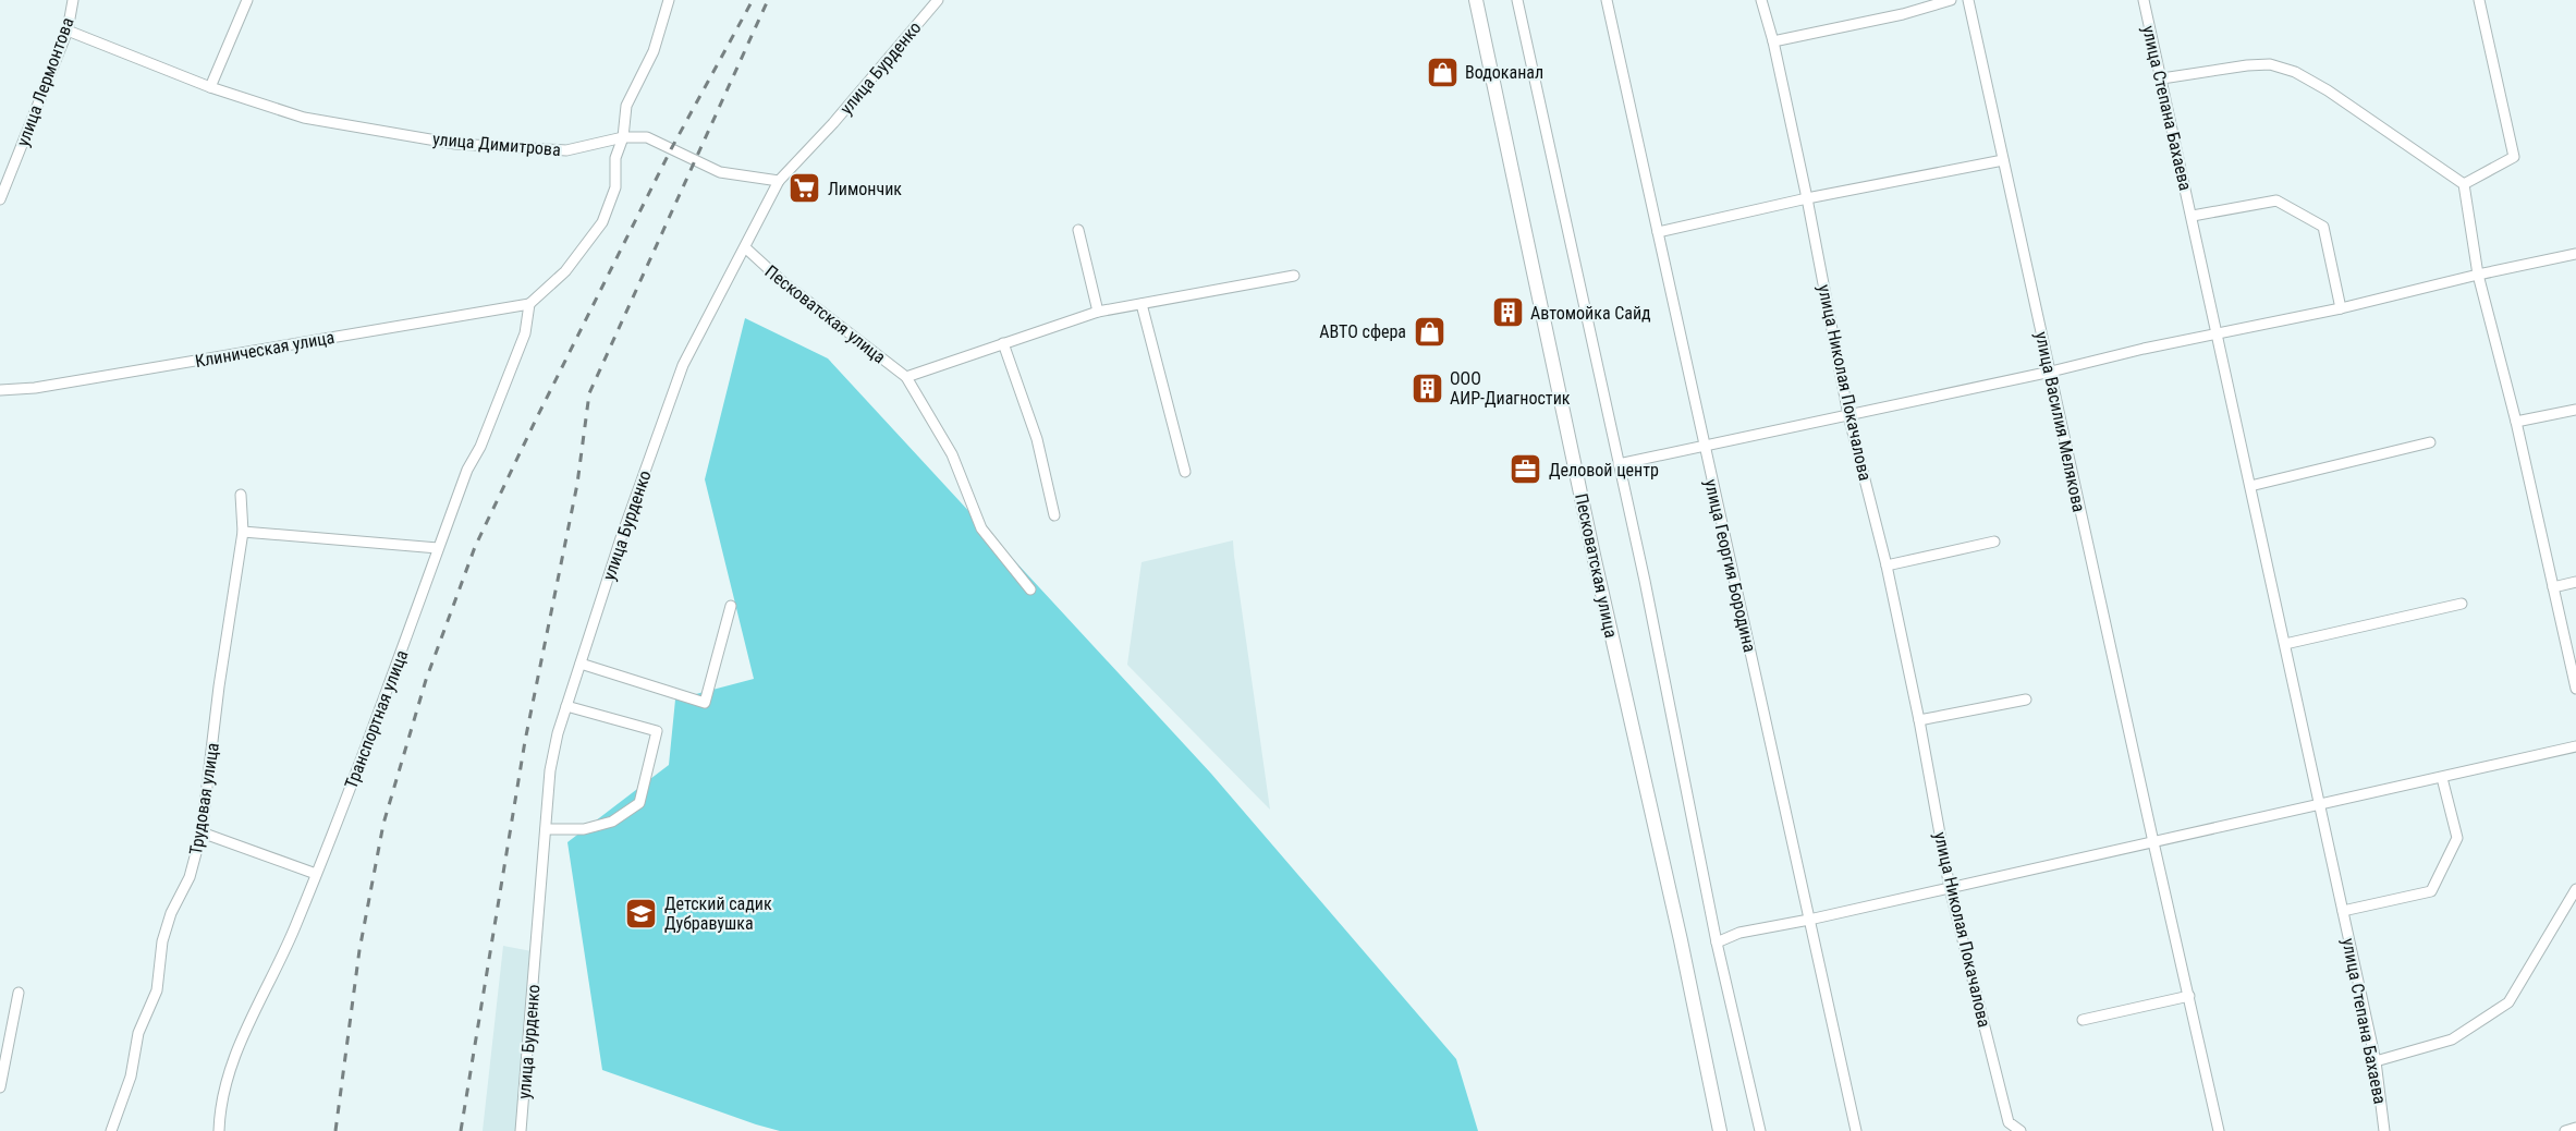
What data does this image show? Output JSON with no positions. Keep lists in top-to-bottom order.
{
  "streets": {
    "main road": ["Песковатская улица"],
    "street": [
      "улица Бурденко",
      "улица Лермонтова",
      "улица Степана Бахаева",
      "улица Димитрова",
      "Клиническая улица",
      "улица Николая Покачалова",
      "улица Василия Мелякова",
      "улица Георгия Бородина",
      "Транспортная улица",
      "Трудовая улица"
    ]
  },
  "crossings": [
    ["улица Бурденко", "улица Димитрова"],
    ["улица Бурденко", "Песковатская улица"],
    ["улица Лермонтова", "улица Димитрова"],
    ["Клиническая улица", "Транспортная улица"]
  ],
  "places": {
    "shop": ["Водоканал", "АВТО сфера"],
    "supermarket": ["Лимончик"],
    "building": ["Автомойка Сайд", "ООО АИР-Диагностик"],
    "office": ["Деловой центр"],
    "school or university": ["Детский садик Дубравушка"]
  }
}
